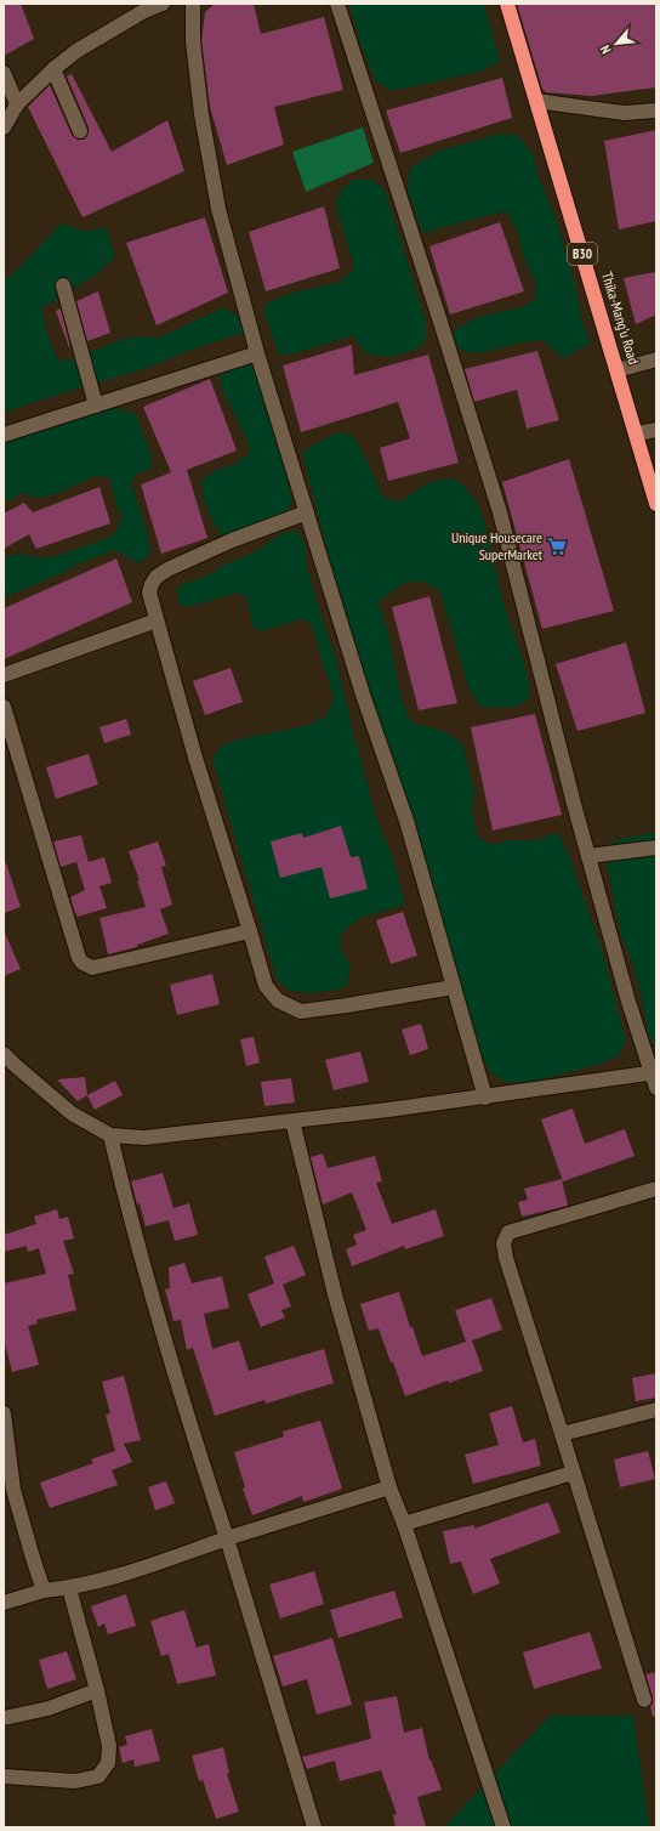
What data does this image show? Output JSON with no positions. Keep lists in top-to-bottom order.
{
  "streets": {
    "highway": ["B30", "Thika-Mang'u Road"]
  },
  "places": {
    "supermarket": ["Unique Housecare SuperMarket"]
  },
  "north": "bottom left"
}
